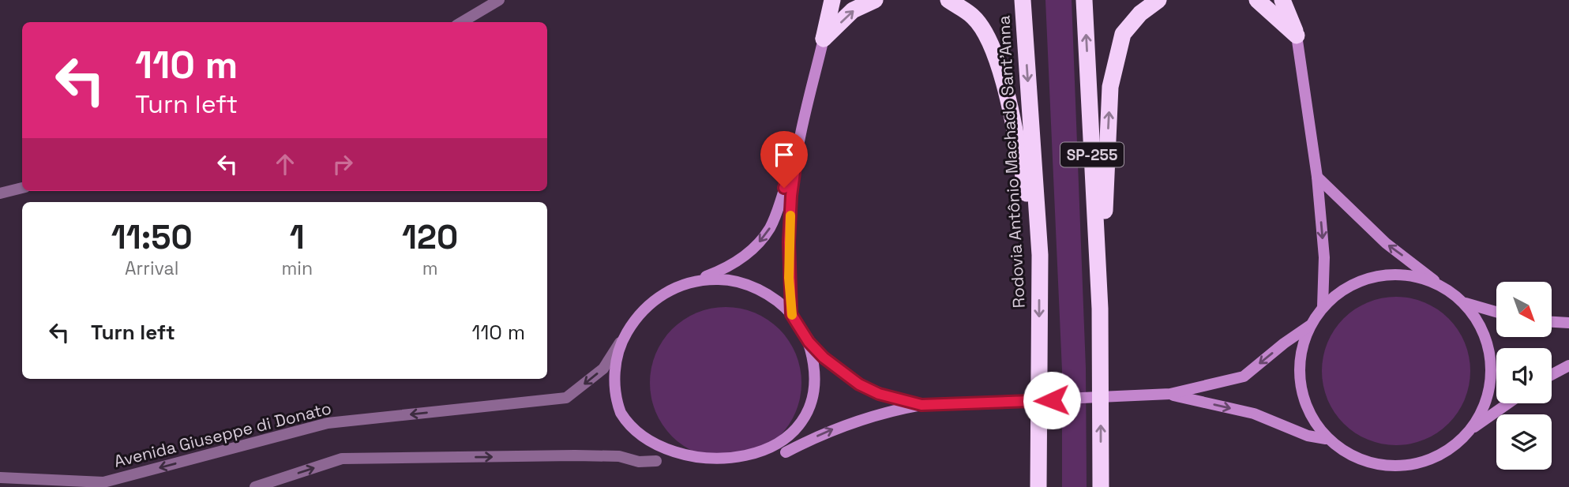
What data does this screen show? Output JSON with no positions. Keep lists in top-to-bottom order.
{
  "streets": {
    "highway": ["SP-255", "Rodovia Antônio Machado Sant'Anna"],
    "street": ["Avenida Giuseppe di Donato"]
  },
  "one_way": ["Avenida Giuseppe di Donato"],
  "north": "bottom right",
  "page": {
    "turn": ["110 m", "Turn left"],
    "eta": [
      "11:50",
      "Arrival",
      "1",
      "min",
      "120",
      "m"
    ],
    "list": [
      {
        "name": "Turn left",
        "value": "110 m"
      }
    ]
  }
}
